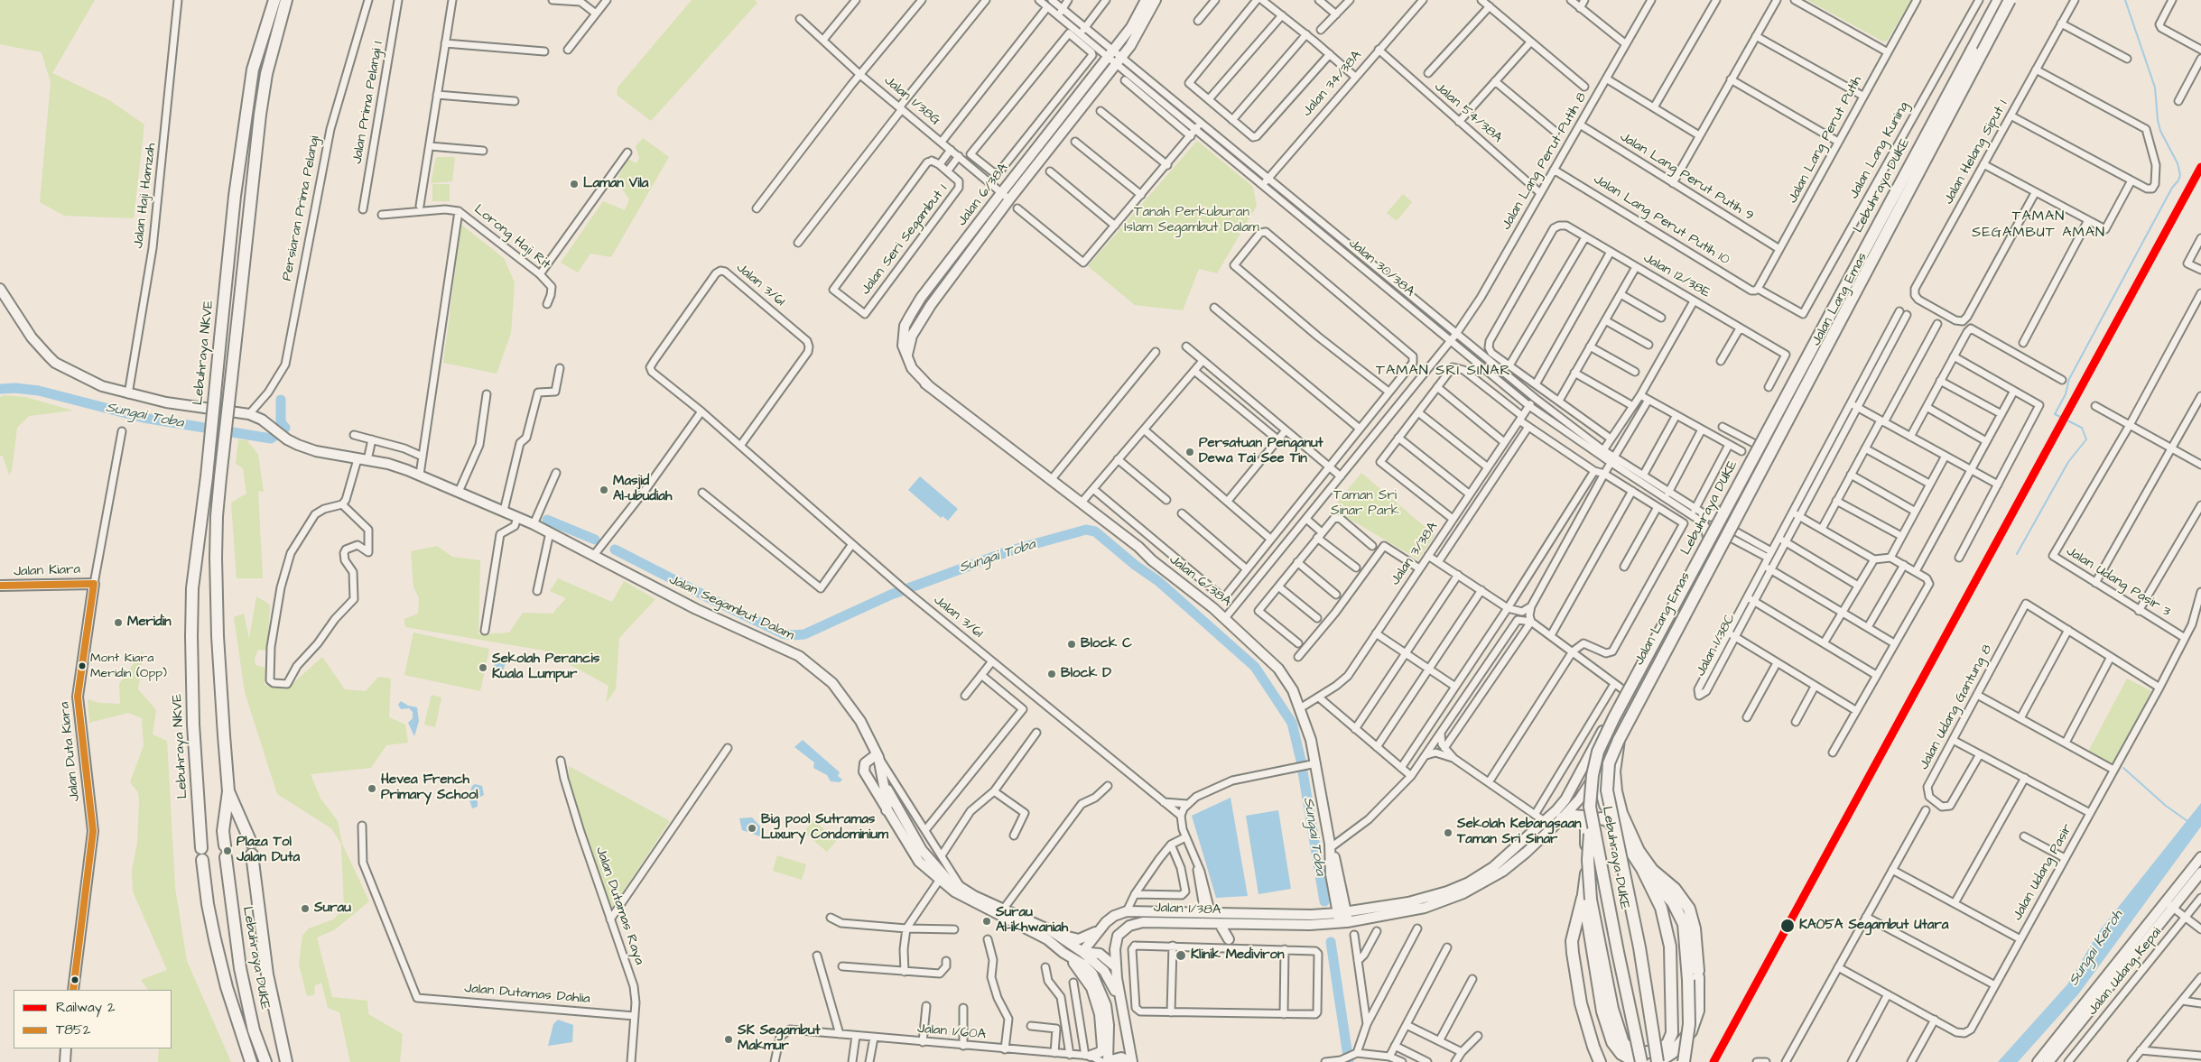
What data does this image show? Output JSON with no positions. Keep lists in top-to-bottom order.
{
  "streets": {
    "highway": ["Lebuhraya DUKE", "Lebuhraya NKVE"],
    "main road": [
      "Jalan 6/38A",
      "Jalan Lang Emas",
      "Jalan Kiara",
      "Jalan Segambut Dalam",
      "Jalan Duta Kiara",
      "Jalan 1/38A"
    ],
    "street": [
      "Jalan 34/38A",
      "Jalan 1/38G",
      "Jalan Prima Pelangi 1",
      "Jalan 54/38A",
      "Jalan Lang Perut Putih",
      "Jalan Lang Kuning",
      "Jalan Helang Siput 1",
      "Jalan Lang Perut Putih 8",
      "Jalan Lang Perut Putih 9",
      "Jalan Haji Hamzah",
      "Persiaran Prima Pelangi",
      "Jalan Lang Perut Putih 10",
      "Lorong Haji Rit",
      "Jalan Seri Segambut 1",
      "Jalan 30/38A",
      "Jalan 12/38E",
      "Jalan 3/61",
      "Jalan 3/38A",
      "Jalan Udang Pasir 3",
      "Jalan 1/38C",
      "Jalan Udang Gantung 8",
      "Jalan Udang Pasir",
      "Jalan Dutamas Raya",
      "Jalan Udang Kepai",
      "Jalan Dutamas Dahlia",
      "Jalan 1/60A"
    ]
  },
  "crossings": [
    ["Jalan 34/38A", "Jalan 54/38A"],
    ["Jalan 34/38A", "Jalan 30/38A"],
    ["Jalan 1/38G", "Jalan 6/38A"],
    ["Jalan 54/38A", "Jalan Lang Perut Putih 8"],
    ["Jalan Lang Perut Putih", "Jalan Lang Perut Putih 9"],
    ["Jalan Lang Perut Putih", "Jalan Lang Perut Putih 10"],
    ["Jalan Lang Kuning", "Jalan Lang Perut Putih 10"],
    ["Jalan Lang Perut Putih 8", "Jalan Lang Perut Putih 9"],
    ["Jalan Lang Perut Putih 8", "Jalan 6/38A"],
    ["Jalan Lang Perut Putih 8", "Jalan Lang Perut Putih 10"],
    ["Jalan Lang Perut Putih 8", "Jalan 30/38A"],
    ["Jalan 6/38A", "Jalan 30/38A"],
    ["Jalan 6/38A", "Jalan Lang Emas"],
    ["Jalan 6/38A", "Jalan 3/38A"],
    ["Jalan 6/38A", "Jalan 1/38A"],
    ["Persiaran Prima Pelangi", "Jalan Segambut Dalam"],
    ["Jalan 30/38A", "Jalan Lang Emas"],
    ["Jalan 30/38A", "Jalan 3/38A"],
    ["Jalan Lang Emas", "Jalan 1/38A"],
    ["Jalan Kiara", "Jalan Duta Kiara"],
    ["Jalan Udang Pasir 3", "Jalan Udang Pasir"],
    ["Jalan Dutamas Raya", "Jalan Dutamas Dahlia"]
  ],
  "districts": ["TAMAN SEGAMBUT AMAN", "TAMAN SRI SINAR"],
  "water": ["Sungai Toba", "Sungai Keroh"],
  "parks": ["Tanah Perkuburan Islam Segambut Dalam", "Taman Sri Sinar Park"],
  "places": [
    "Laman Vila",
    "Persatuan Penganut Dewa Tai See Tin",
    "Masjid Al-ubudiah",
    "Meridin",
    "Block C",
    "Mont Kiara Meridin (Opp)",
    "Sekolah Perancis Kuala Lumpur",
    "Block D",
    "Hevea French Primary School",
    "Big pool Sutramas Luxury Condominium",
    "Sekolah Kebangsaan Taman Sri Sinar",
    "Plaza Tol Jalan Duta",
    "Surau",
    "Surau Al-ikhwaniah",
    "KA05A Segambut Utara",
    "Klinik Mediviron",
    "SK Segambut Makmur"
  ],
  "lines": ["rail line 2", "transit line T852"],
  "legend": ["Railway 2", "T852"]
}
